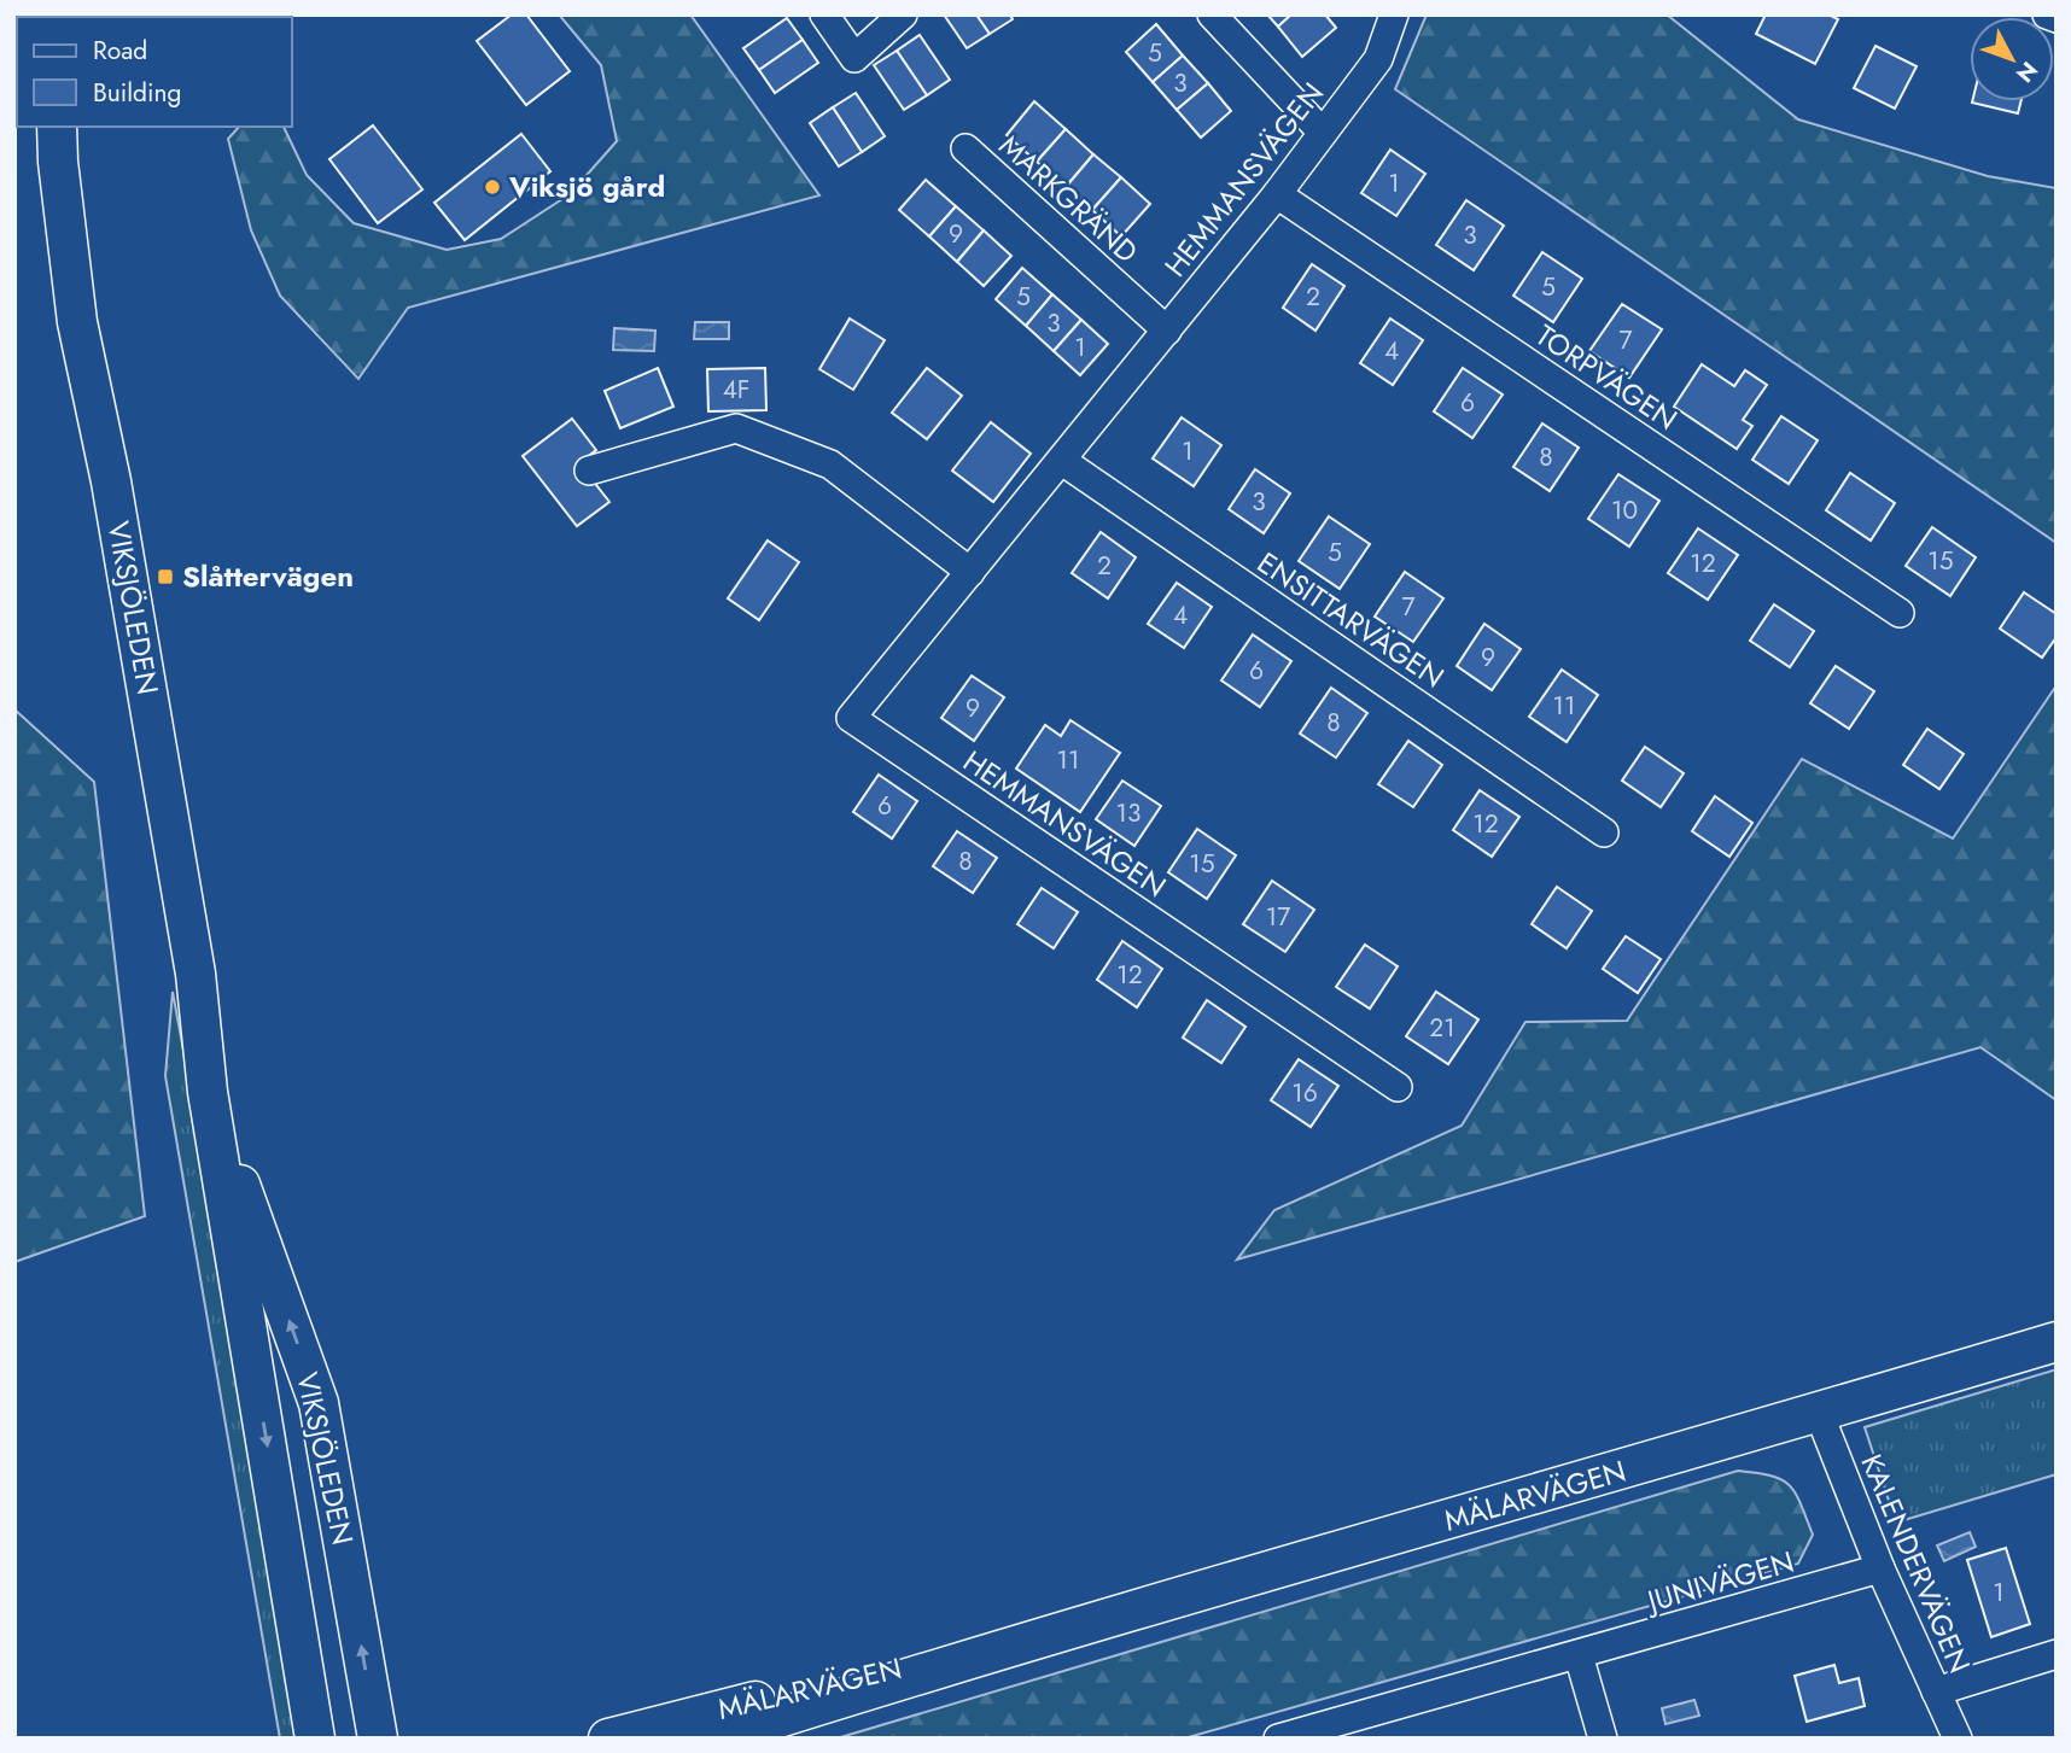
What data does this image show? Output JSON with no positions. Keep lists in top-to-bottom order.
{
  "streets": {
    "main road": ["VIKSJÖLEDEN", "MÄLARVÄGEN"],
    "street": [
      "HEMMANSVÄGEN",
      "MARKGRÄND",
      "TORPVÄGEN",
      "ENSITTARVÄGEN",
      "KALENDERVÄGEN",
      "JUNIVÄGEN"
    ]
  },
  "crossings": [
    ["HEMMANSVÄGEN", "MARKGRÄND"],
    ["HEMMANSVÄGEN", "TORPVÄGEN"],
    ["HEMMANSVÄGEN", "ENSITTARVÄGEN"],
    ["MÄLARVÄGEN", "KALENDERVÄGEN"],
    ["KALENDERVÄGEN", "JUNIVÄGEN"]
  ],
  "places": {
    "other": ["Viksjö gård"],
    "transit": ["Slåttervägen"]
  },
  "house_numbers": [
    "5",
    "3",
    "1",
    "9",
    "3",
    "5",
    "5",
    "2",
    "3",
    "7",
    "1",
    "4",
    "4F",
    "6",
    "1",
    "8",
    "3",
    "10",
    "5",
    "15",
    "12",
    "2",
    "7",
    "4",
    "9",
    "6",
    "11",
    "9",
    "8",
    "11",
    "6",
    "13",
    "12",
    "8",
    "15",
    "17",
    "12",
    "21",
    "16",
    "1"
  ],
  "legend": ["Road", "Building"],
  "north": "bottom right"
}
